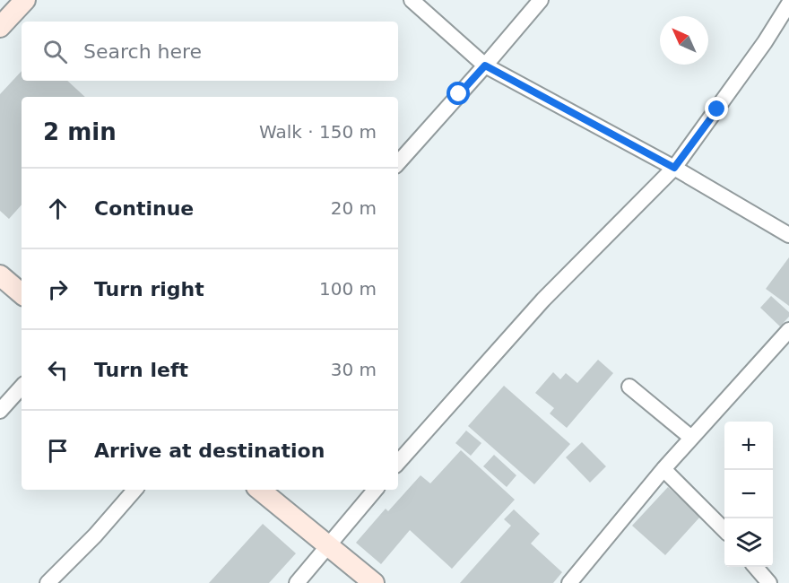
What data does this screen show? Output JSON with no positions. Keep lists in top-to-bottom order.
{
  "north": "top left",
  "page": {
    "search": "Search here",
    "heading": ["2 min", "Walk · 150 m"],
    "list": [
      ["Continue", "20 m"],
      ["Turn right", "100 m"],
      ["Turn left", "30 m"],
      "Arrive at destination"
    ],
    "map_buttons": ["+", "−"]
  }
}
